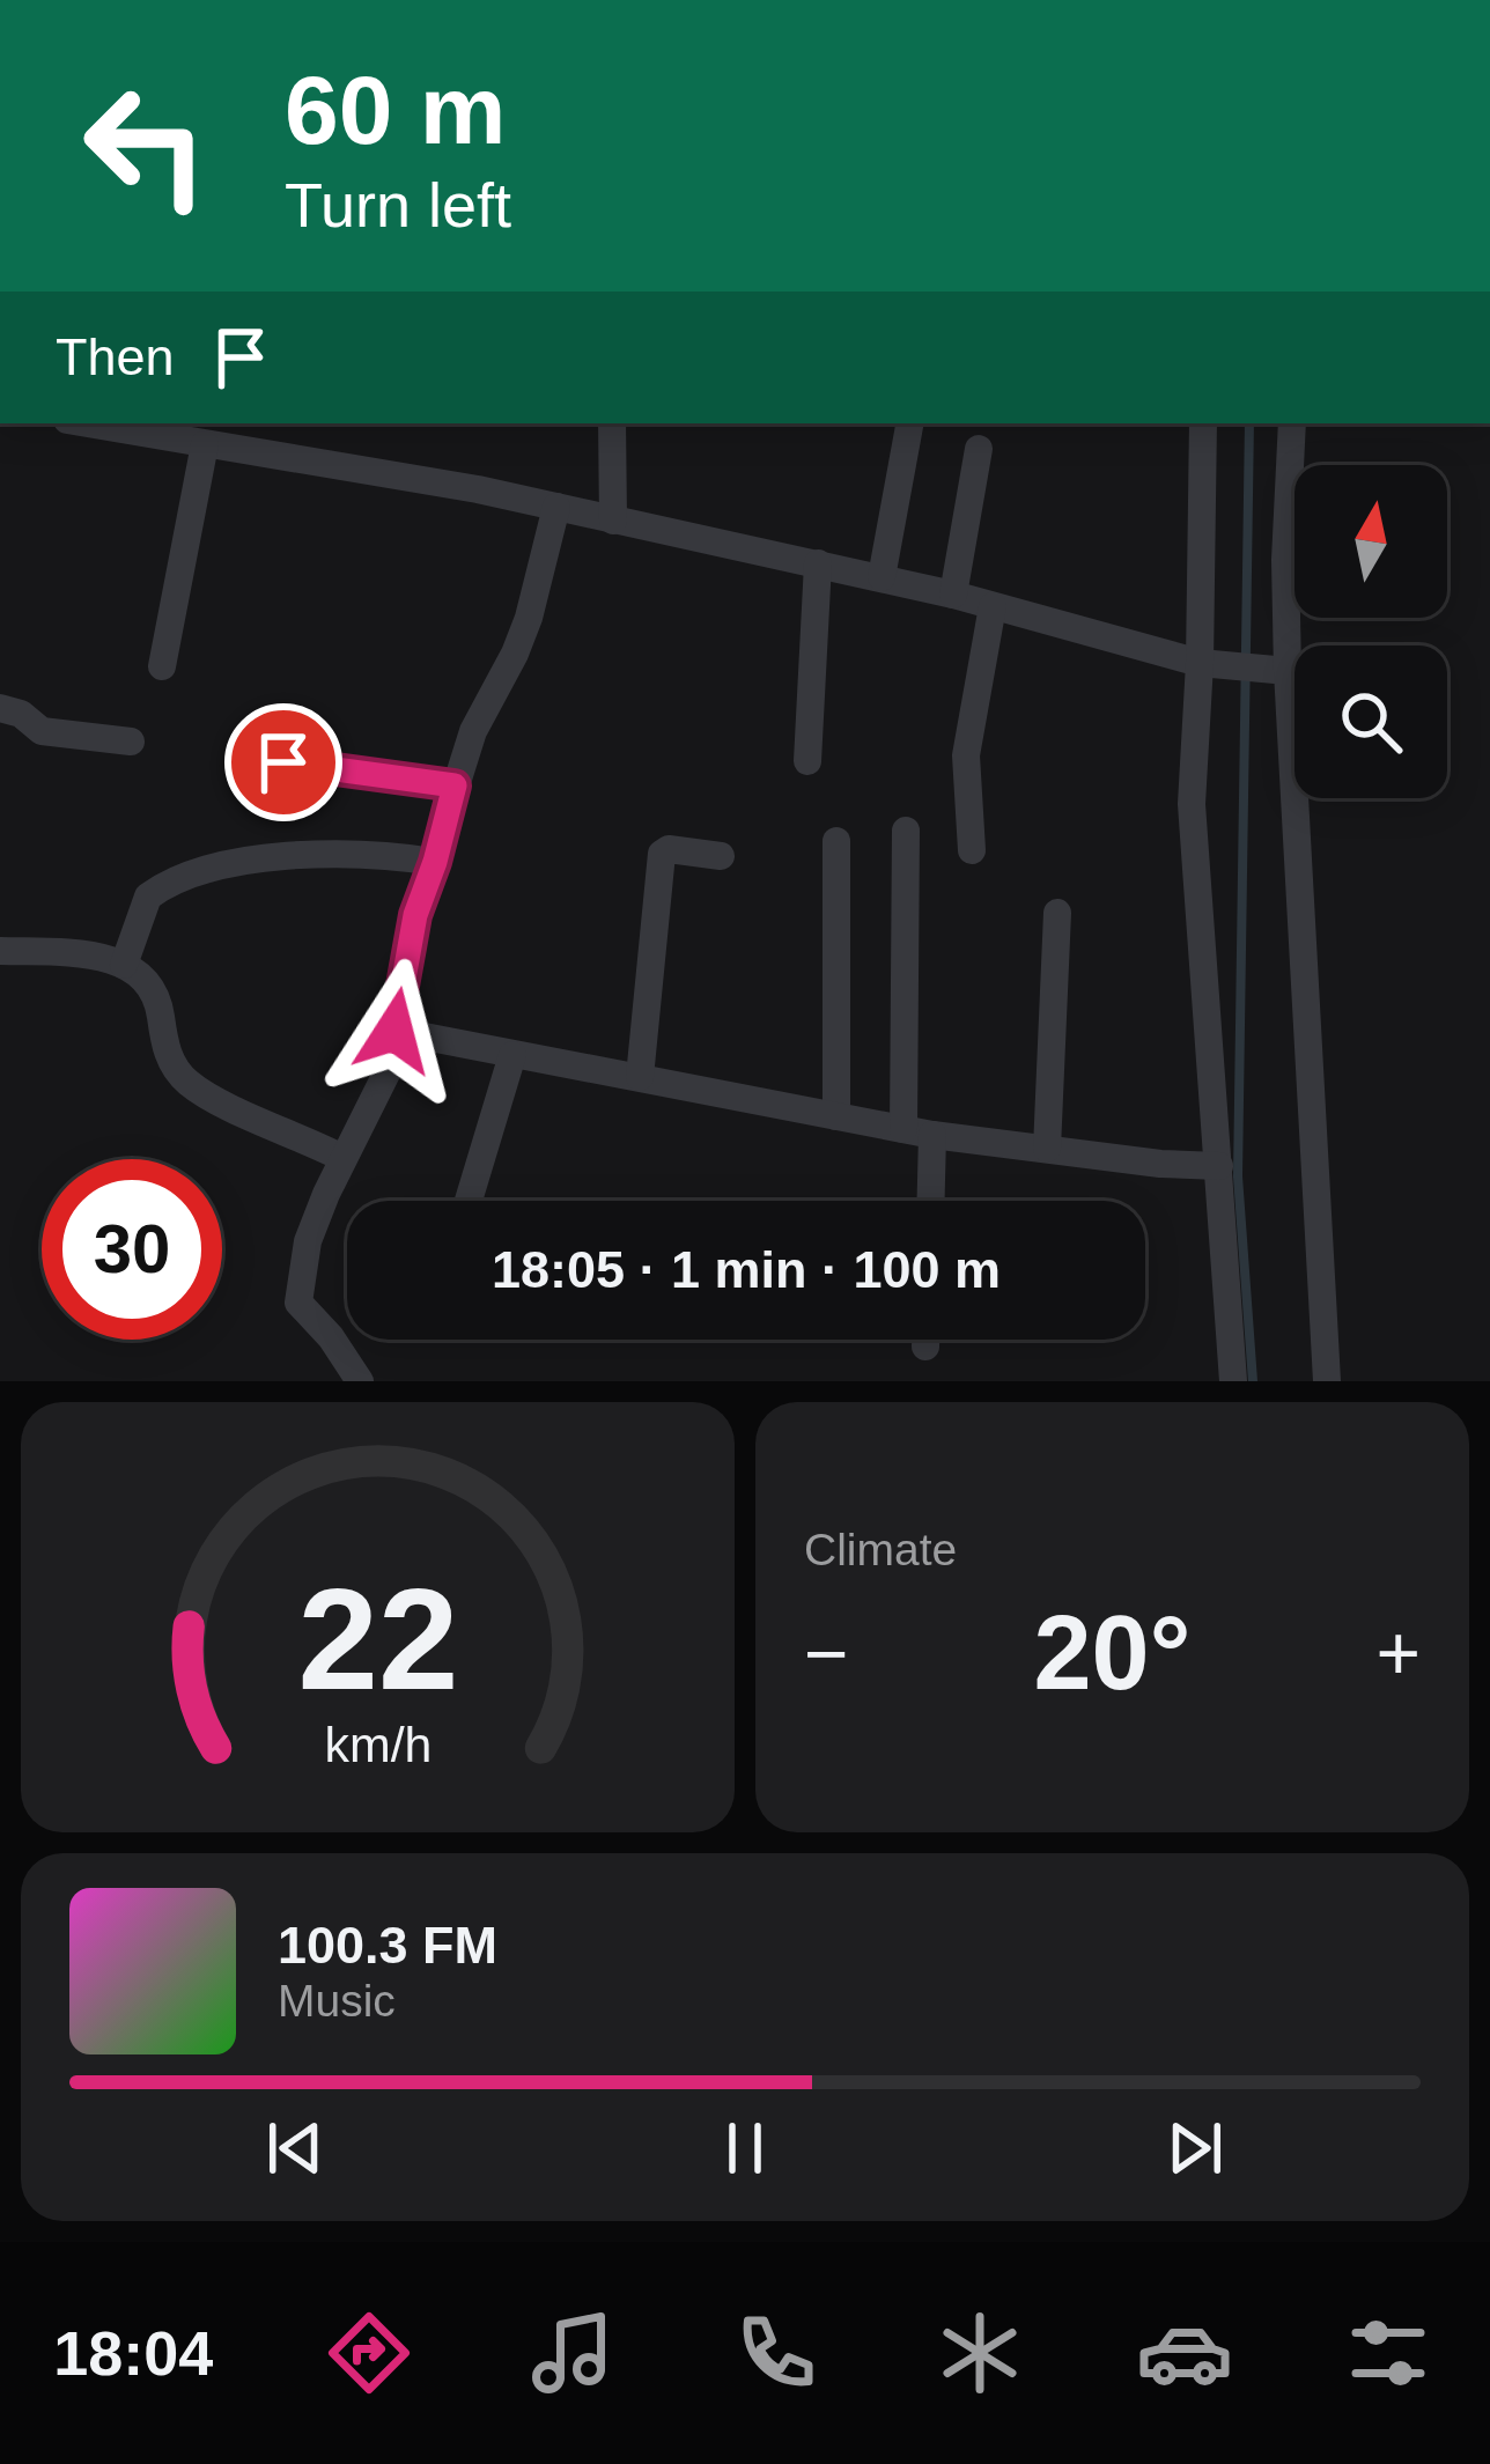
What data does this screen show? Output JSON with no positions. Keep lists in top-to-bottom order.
{
  "north": "top",
  "page": {
    "turn": ["60 m", "Turn left"],
    "then": "Then",
    "limit": "30",
    "trip": "18:05 · 1 min · 100 m",
    "tile": "Climate",
    "heat": ["−", "20°", "+"],
    "song": ["100.3 FM", "Music"],
    "tabs": "18:04",
    "gauge": ["22", "km/h"]
  }
}
